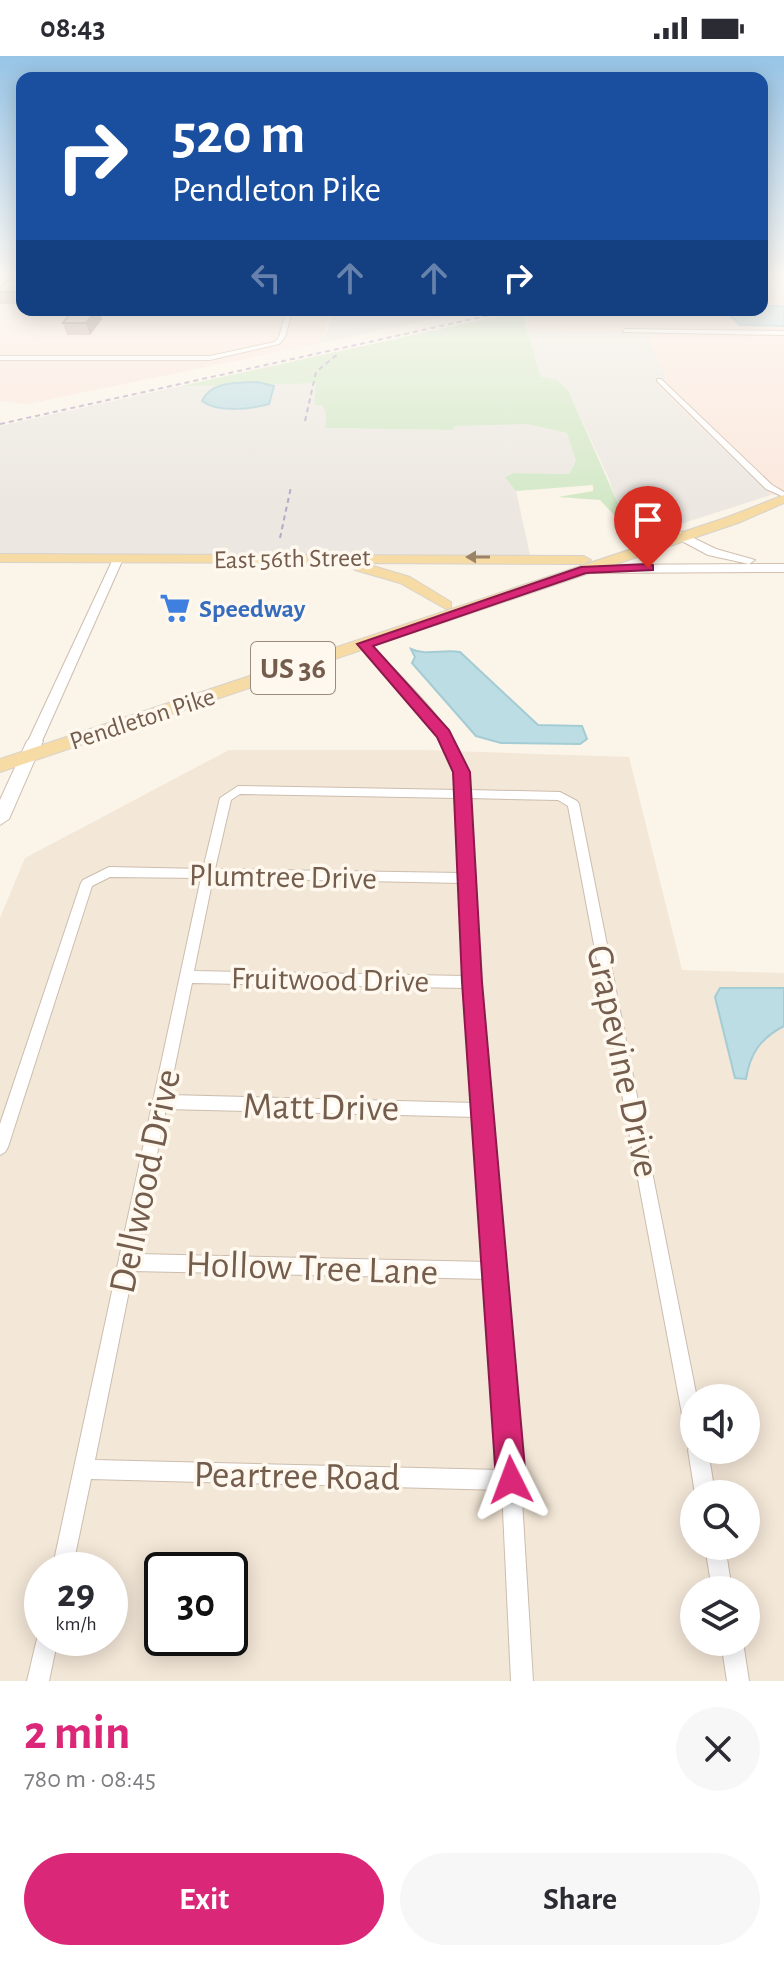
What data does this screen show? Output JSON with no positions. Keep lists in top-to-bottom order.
{
  "streets": {
    "main road": ["East 56th Street", "US 36", "Pendleton Pike"],
    "street": [
      "Plumtree Drive",
      "Fruitwood Drive",
      "Grapevine Drive",
      "Matt Drive",
      "Dellwood Drive",
      "Hollow Tree Lane",
      "Peartree Road"
    ]
  },
  "crossings": [
    ["East 56th Street", "Pendleton Pike"],
    ["Plumtree Drive", "Dellwood Drive"],
    ["Fruitwood Drive", "Dellwood Drive"],
    ["Grapevine Drive", "Dellwood Drive"],
    ["Matt Drive", "Dellwood Drive"],
    ["Dellwood Drive", "Hollow Tree Lane"],
    ["Dellwood Drive", "Peartree Road"]
  ],
  "places": {
    "supermarket": ["Speedway"]
  },
  "page": {
    "status": "08:43",
    "turn": ["520 m", "Pendleton Pike"],
    "speed": "29 km/h",
    "limit": "30",
    "heading": ["2 min", "780 m · 08:45"],
    "buttons": ["Exit", "Share"]
  }
}
